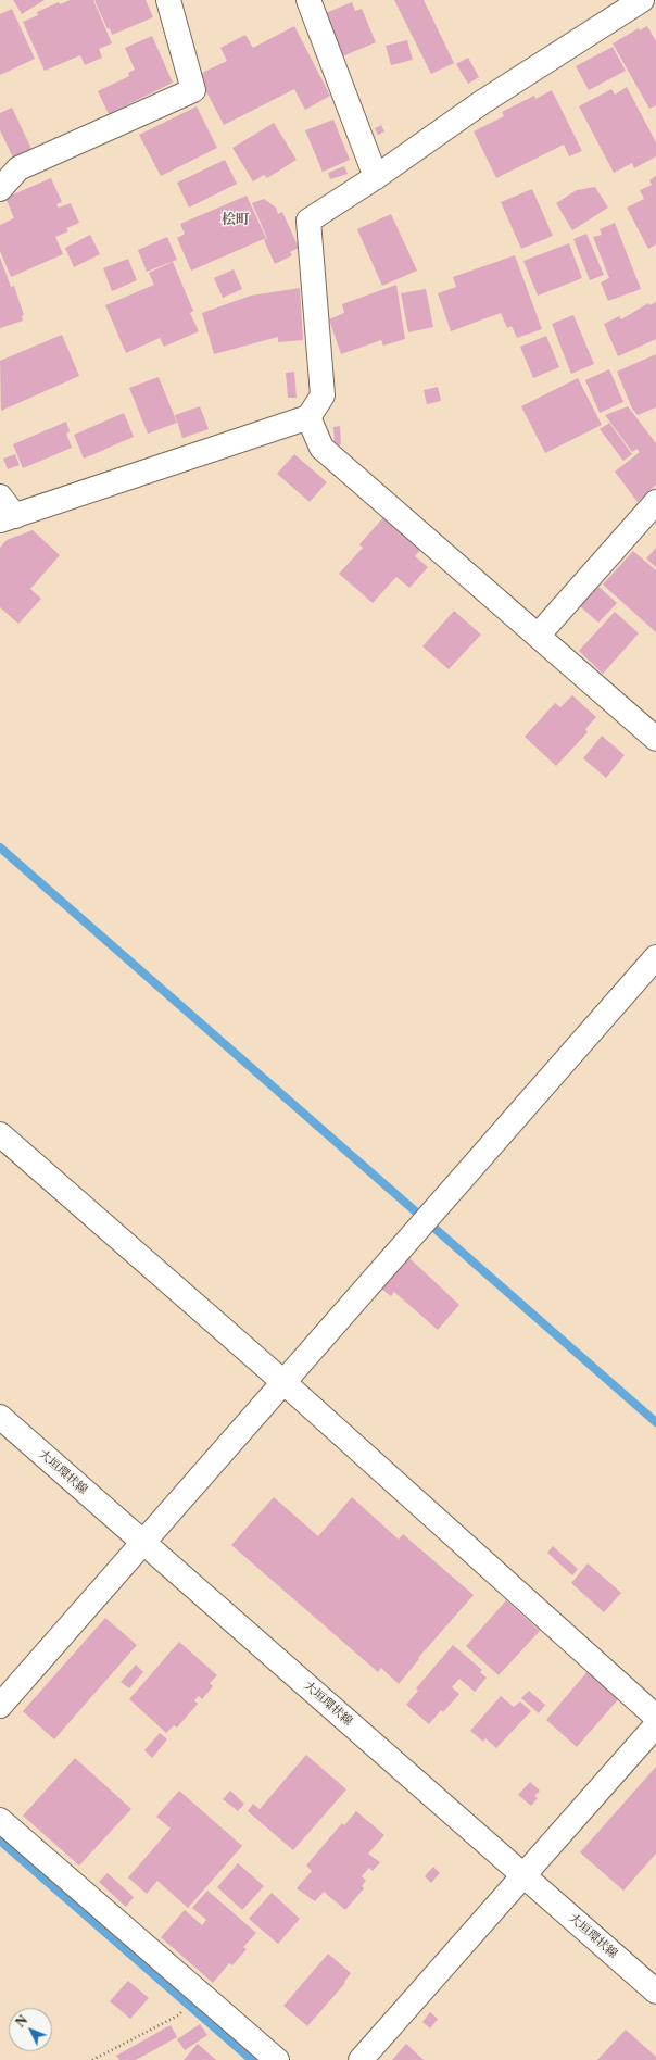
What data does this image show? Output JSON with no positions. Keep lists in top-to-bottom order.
{
  "streets": {
    "street": ["大垣環状線"]
  },
  "districts": ["桧町"],
  "north": "top left"
}
